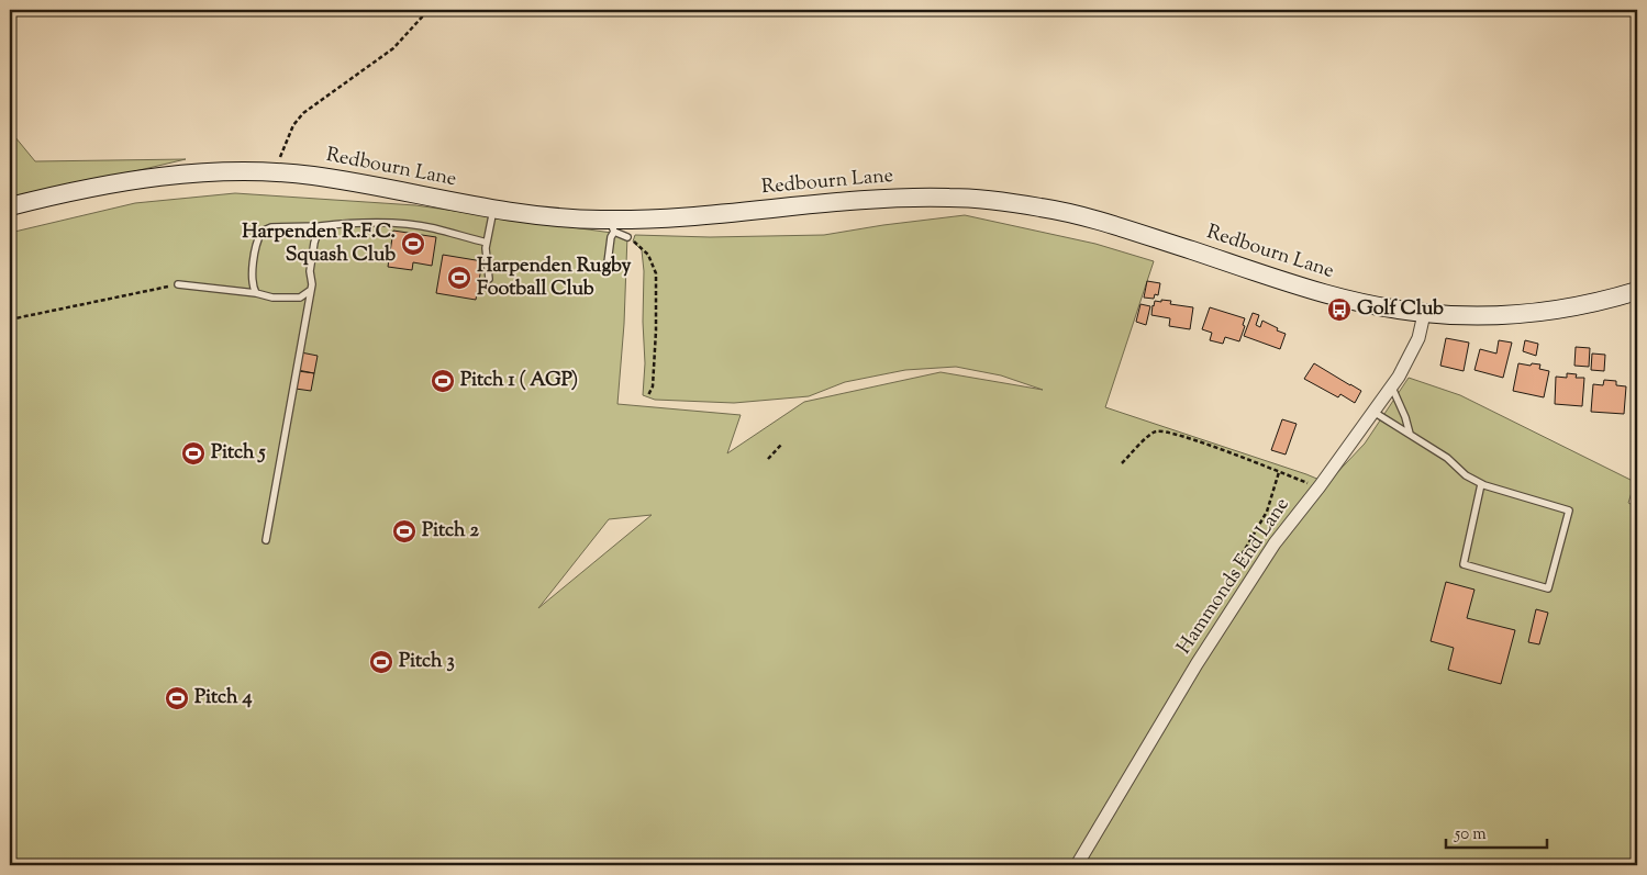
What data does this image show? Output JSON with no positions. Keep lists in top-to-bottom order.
{
  "streets": {
    "main road": ["Redbourn Lane"],
    "street": ["Hammonds End Lane"]
  },
  "crossings": [
    ["Redbourn Lane", "Hammonds End Lane"]
  ],
  "places": {
    "sports": [
      "Harpenden R.F.C. Squash Club",
      "Harpenden Rugby Football Club",
      "Pitch 1 ( AGP)",
      "Pitch 5",
      "Pitch 2",
      "Pitch 3",
      "Pitch 4"
    ],
    "bus stop": ["Golf Club"]
  },
  "scale_bar": "50 m"
}
